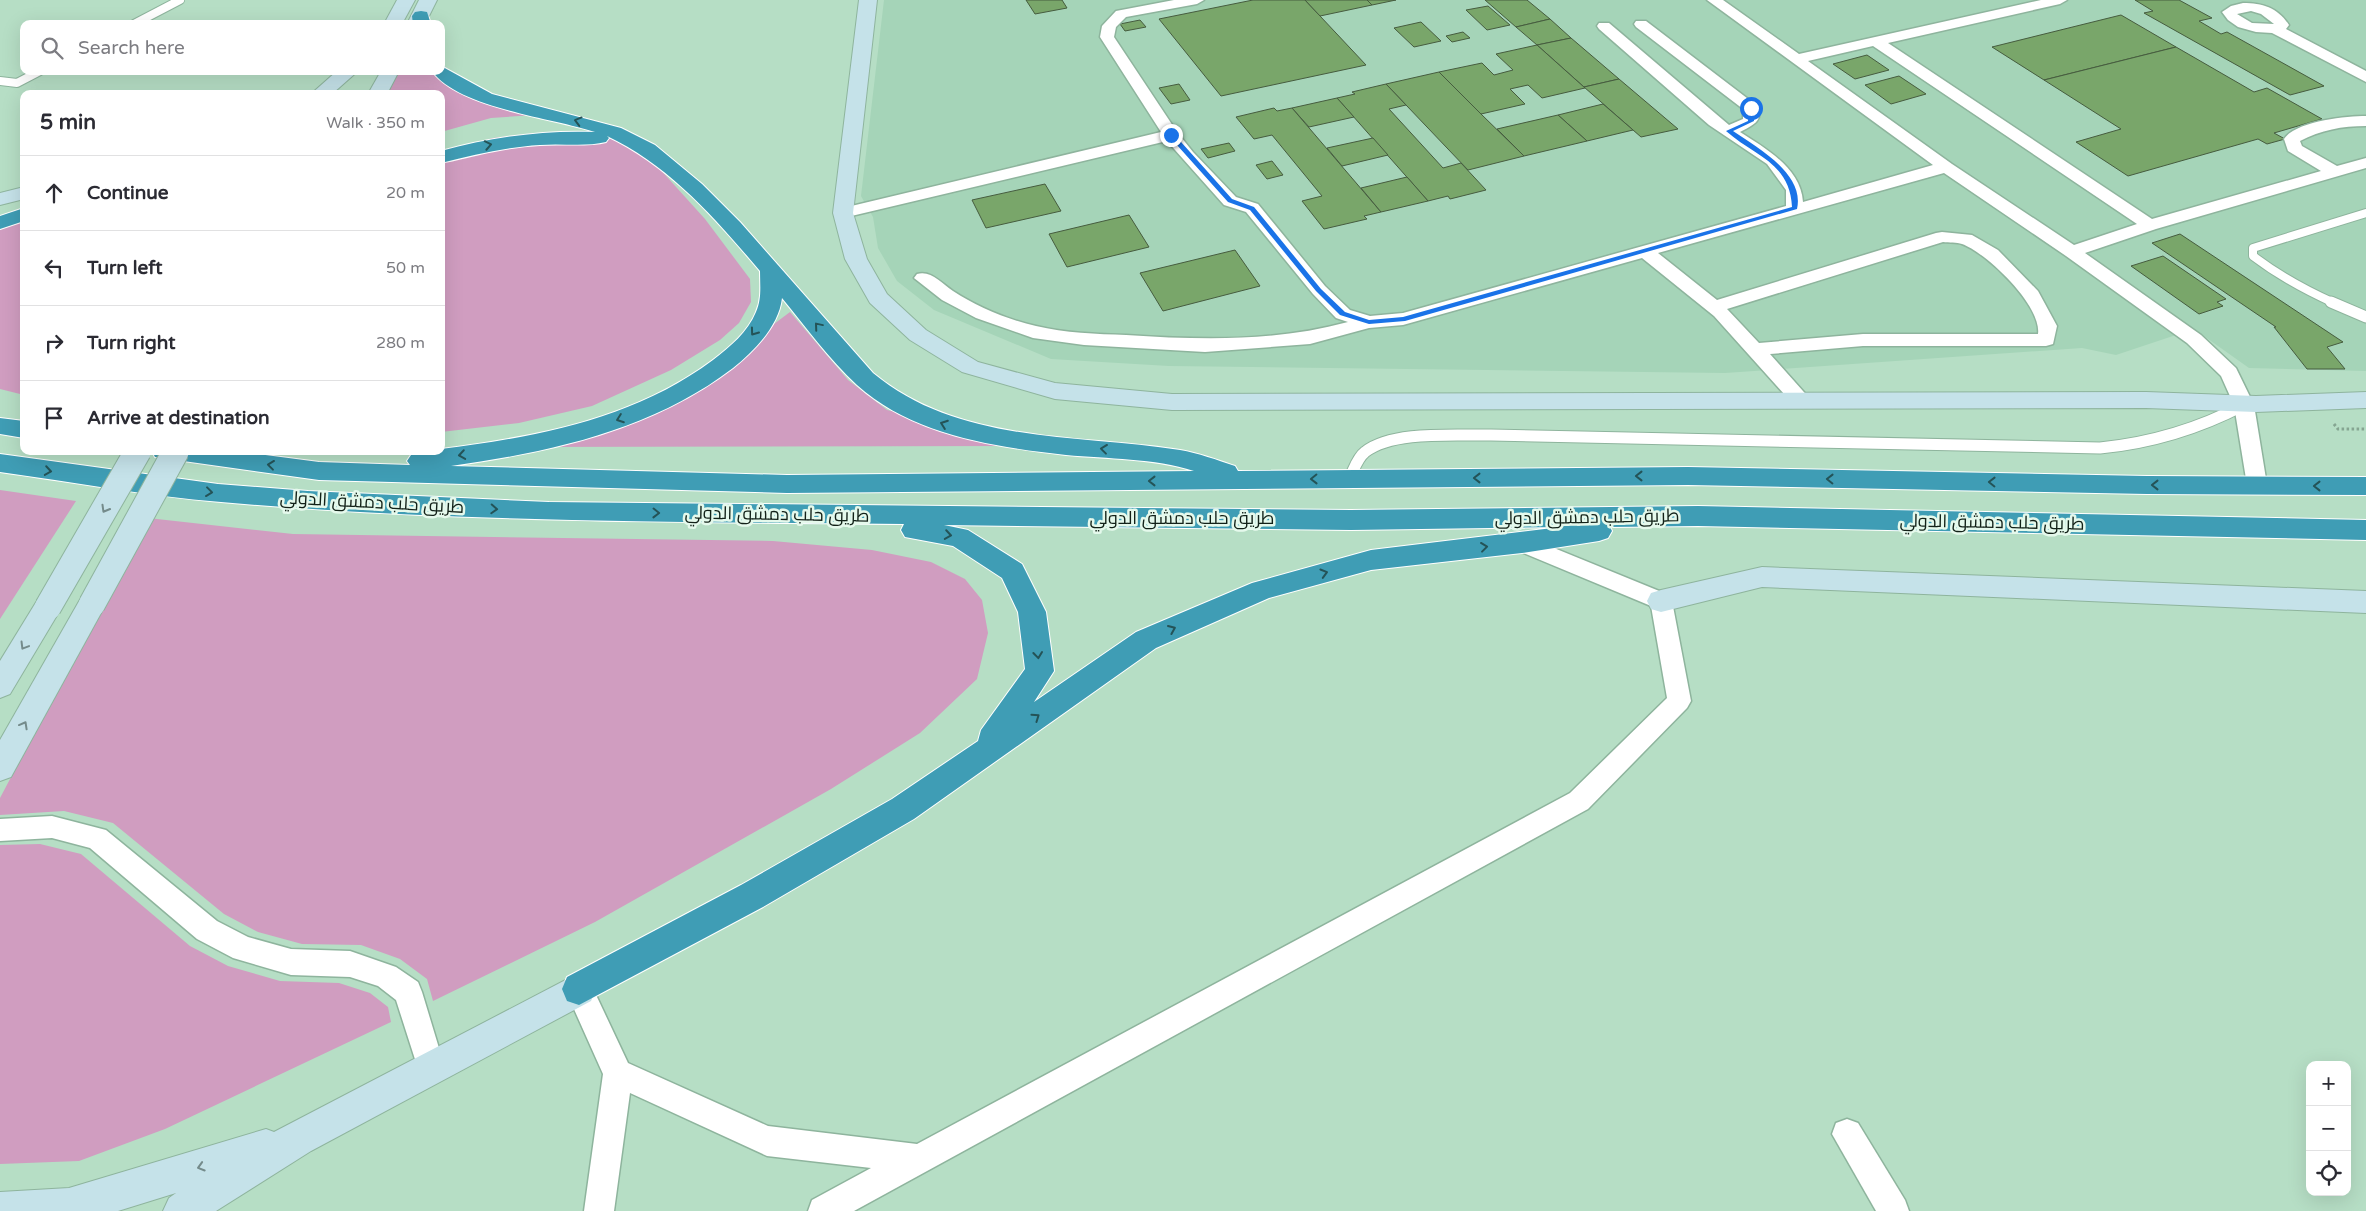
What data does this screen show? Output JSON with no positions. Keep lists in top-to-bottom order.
{
  "streets": {
    "highway": ["طريق حلب دمشق الدولي"]
  },
  "page": {
    "search": "Search here",
    "heading": ["5 min", "Walk · 350 m"],
    "list": [
      ["Continue", "20 m"],
      ["Turn left", "50 m"],
      ["Turn right", "280 m"],
      "Arrive at destination"
    ],
    "map_buttons": ["+", "−"]
  }
}
